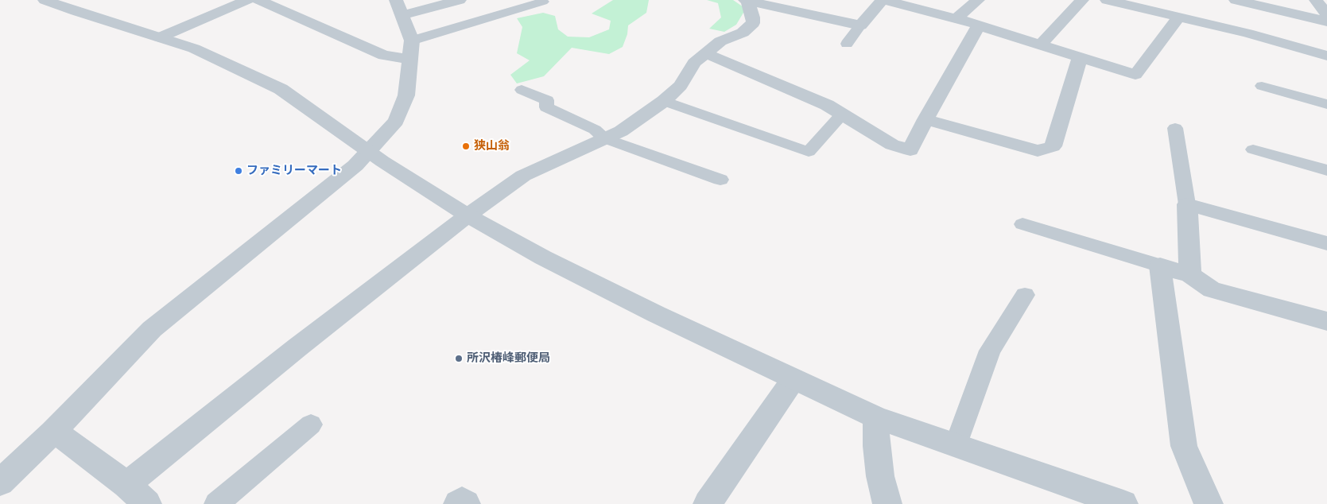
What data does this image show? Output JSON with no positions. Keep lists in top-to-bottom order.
{
  "places": ["狭山翁", "ファミリーマート", "所沢椿峰郵便局"]
}
